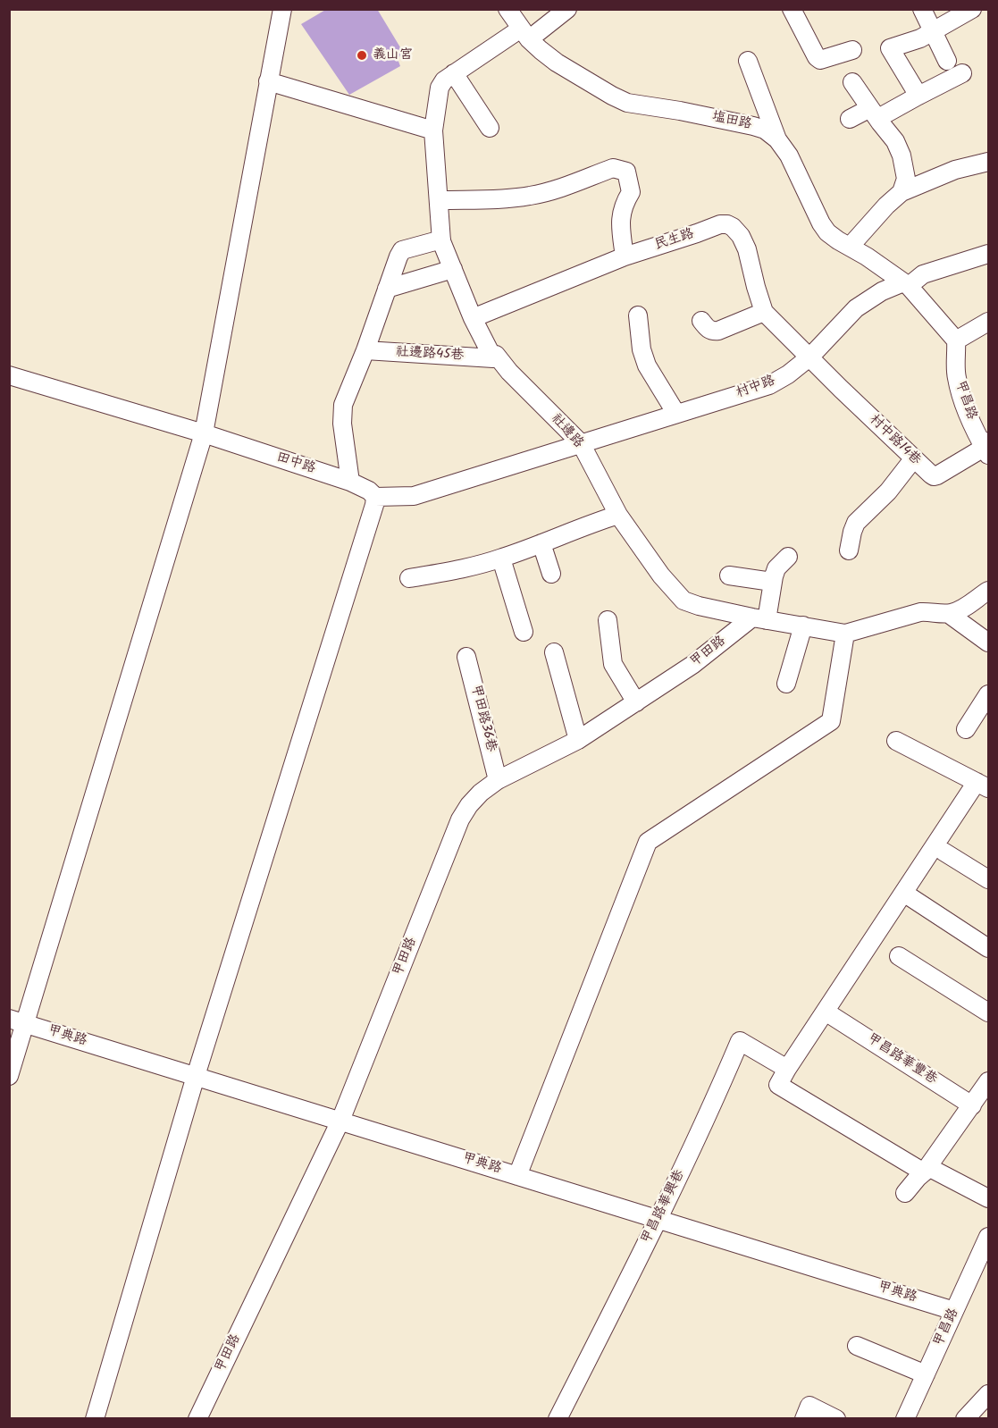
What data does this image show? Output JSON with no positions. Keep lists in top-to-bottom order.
{
  "streets": {
    "street": [
      "塩田路",
      "民生路",
      "社邊路45巷",
      "村中路",
      "甲昌路",
      "社邊路",
      "村中路14巷",
      "田中路",
      "甲田路",
      "甲田路36巷",
      "甲典路",
      "甲昌路華豐巷",
      "甲昌路華興巷"
    ]
  },
  "crossings": [
    ["塩田路", "村中路"],
    ["塩田路", "甲昌路"],
    ["塩田路", "社邊路"],
    ["民生路", "村中路"],
    ["民生路", "社邊路"],
    ["民生路", "村中路14巷"],
    ["社邊路45巷", "社邊路"],
    ["村中路", "社邊路"],
    ["村中路", "村中路14巷"],
    ["甲昌路", "村中路14巷"],
    ["甲昌路", "甲典路"],
    ["社邊路", "甲田路"],
    ["甲田路", "甲田路36巷"],
    ["甲田路", "甲典路"],
    ["甲典路", "甲昌路華興巷"]
  ],
  "places": ["義山宮"]
}
